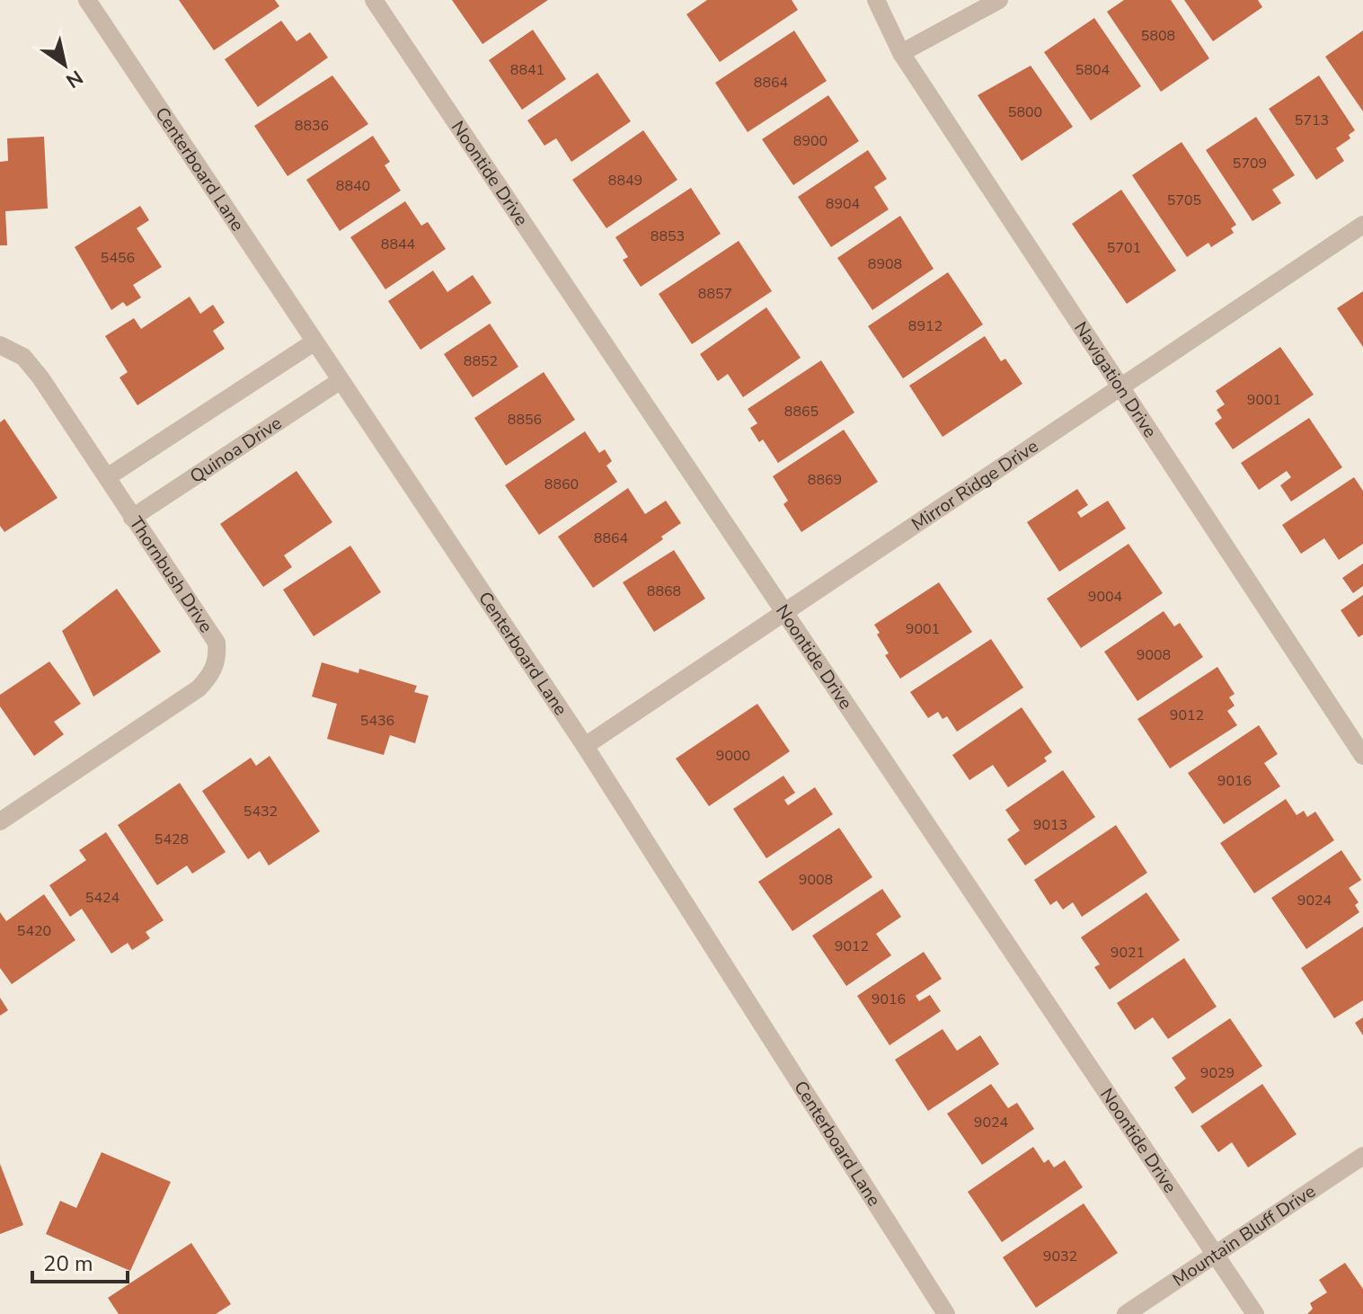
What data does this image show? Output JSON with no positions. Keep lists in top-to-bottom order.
{
  "streets": {
    "street": [
      "Centerboard Lane",
      "Noontide Drive",
      "Navigation Drive",
      "Quinoa Drive",
      "Mirror Ridge Drive",
      "Thornbush Drive",
      "Mountain Bluff Drive"
    ]
  },
  "crossings": [
    ["Centerboard Lane", "Quinoa Drive"],
    ["Centerboard Lane", "Mirror Ridge Drive"],
    ["Noontide Drive", "Mirror Ridge Drive"],
    ["Noontide Drive", "Mountain Bluff Drive"],
    ["Navigation Drive", "Mirror Ridge Drive"],
    ["Quinoa Drive", "Thornbush Drive"]
  ],
  "house_numbers": [
    "5808",
    "8841",
    "5804",
    "8864",
    "5800",
    "5713",
    "8836",
    "8900",
    "5709",
    "8849",
    "8840",
    "5705",
    "8904",
    "8853",
    "8844",
    "5701",
    "5456",
    "8908",
    "8857",
    "8912",
    "8852",
    "9001",
    "8865",
    "8856",
    "8869",
    "8860",
    "8864",
    "8868",
    "9004",
    "9001",
    "9008",
    "9012",
    "5436",
    "9000",
    "9016",
    "5432",
    "9013",
    "5428",
    "9008",
    "5424",
    "9024",
    "5420",
    "9012",
    "9021",
    "9016",
    "9029",
    "9024",
    "9032"
  ],
  "scale_bar": "20 m",
  "north": "bottom right"
}
